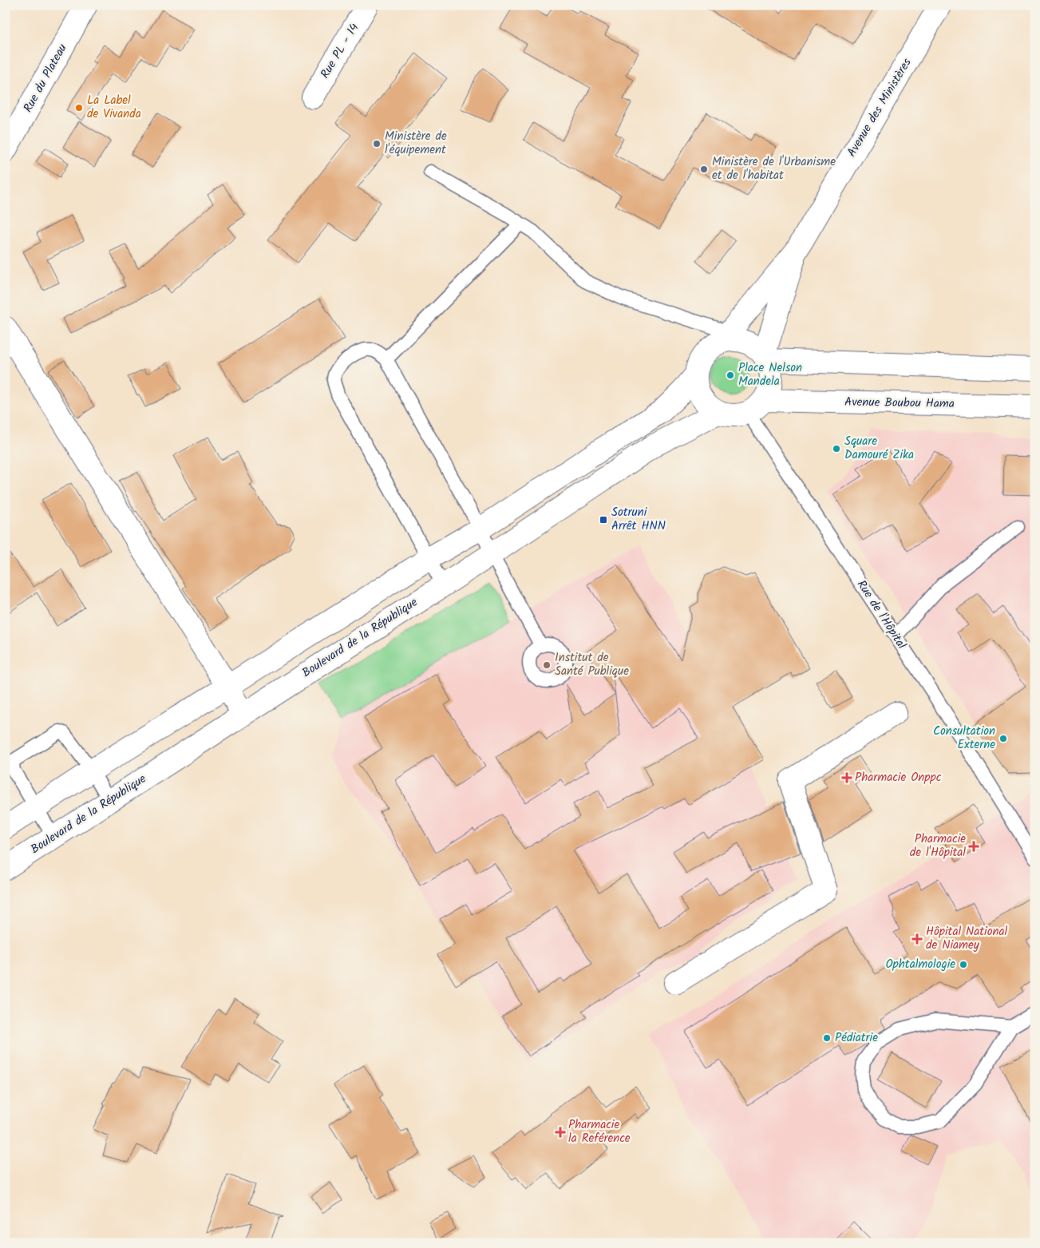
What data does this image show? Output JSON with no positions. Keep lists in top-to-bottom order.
{
  "streets": {
    "main road": [
      "Rue PL - 14",
      "Rue du Plateau",
      "Avenue des Ministères",
      "Avenue Boubou Hama",
      "Boulevard de la République"
    ],
    "lane": ["Rue de l'Hôpital"]
  },
  "crossings": [
    ["Avenue des Ministères", "Avenue Boubou Hama"],
    ["Avenue des Ministères", "Rue de l'Hôpital"],
    ["Avenue des Ministères", "Boulevard de la République"],
    ["Avenue Boubou Hama", "Rue de l'Hôpital"],
    ["Avenue Boubou Hama", "Boulevard de la République"],
    ["Rue de l'Hôpital", "Boulevard de la République"]
  ],
  "places": {
    "other": [
      "La Label de Vivanda",
      "Ministère de l'équipement",
      "Ministère de l'Urbanisme et de l'habitat",
      "Place Nelson Mandela",
      "Square Damouré Zika",
      "Institut de Santé Publique",
      "Consultation Externe",
      "Ophtalmologie",
      "Pédiatrie"
    ],
    "transit": ["Sotruni Arrêt HNN"],
    "health": [
      "Pharmacie Onppc",
      "Pharmacie de l'Hôpital",
      "Hôpital National de Niamey",
      "Pharmacie la Reférence"
    ]
  }
}
